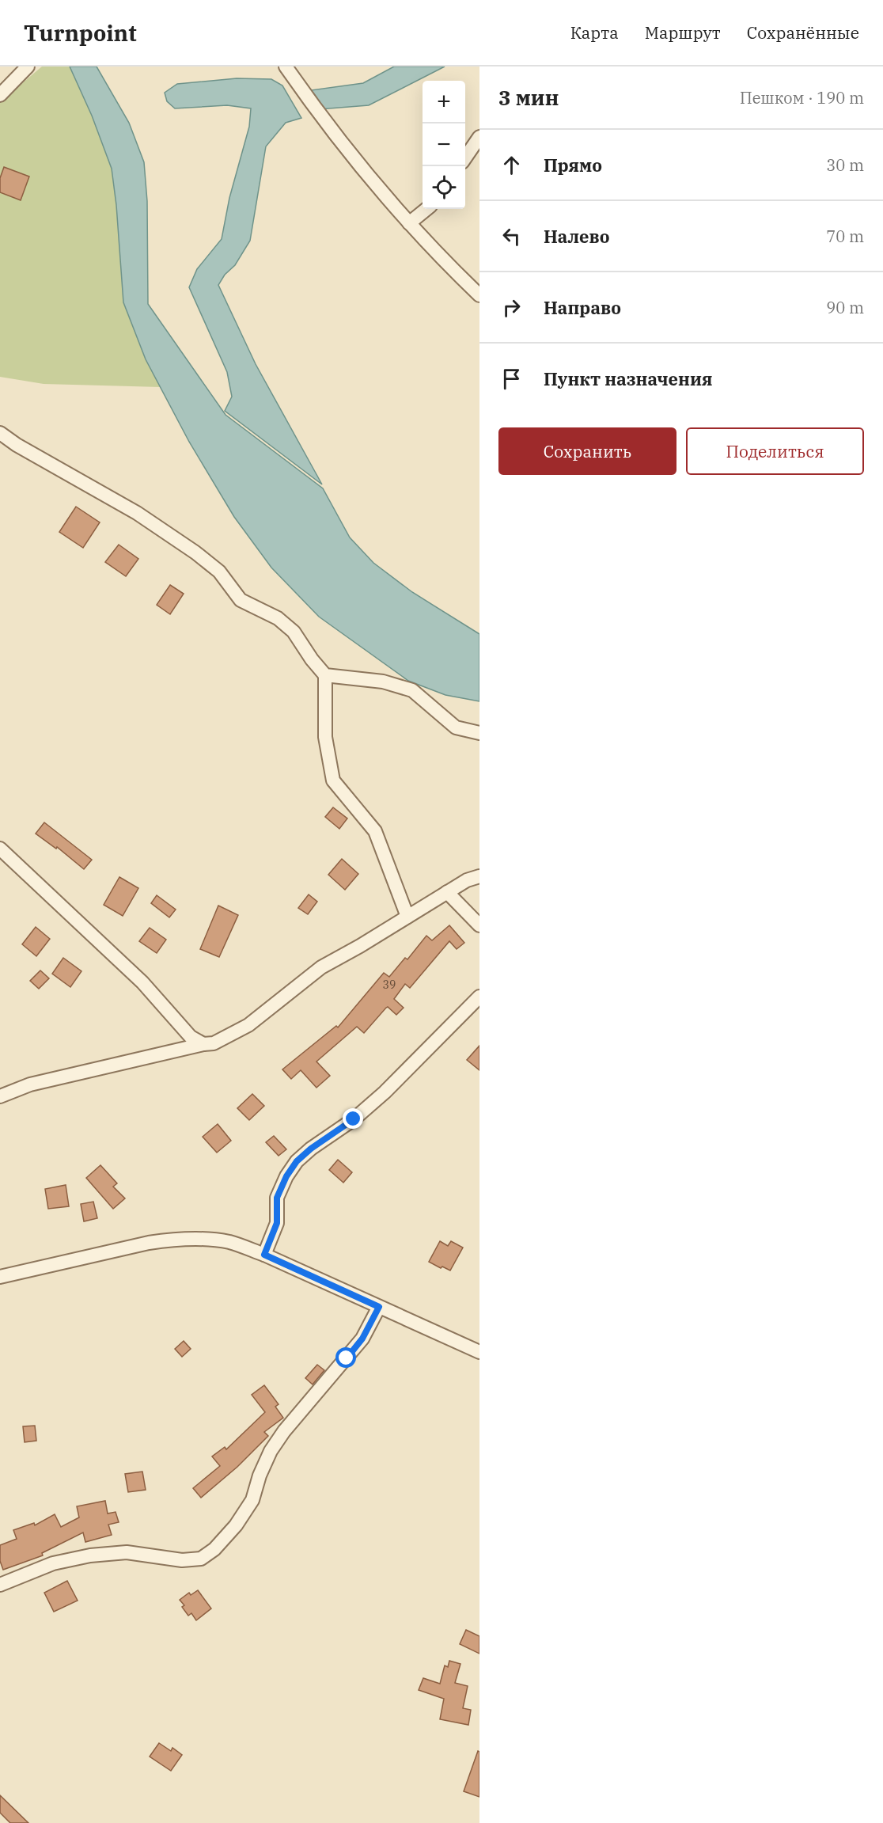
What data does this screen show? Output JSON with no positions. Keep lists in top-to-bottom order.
{
  "house_numbers": ["39"],
  "page": {
    "header": "Turnpoint",
    "nav": ["Карта", "Маршрут", "Сохранённые"],
    "heading": ["3 мин", "Пешком · 190 m"],
    "map_buttons": ["+", "−"],
    "list": [
      ["Прямо", "30 m"],
      ["Налево", "70 m"],
      ["Направо", "90 m"],
      "Пункт назначения"
    ],
    "buttons": ["Сохранить", "Поделиться"]
  }
}
